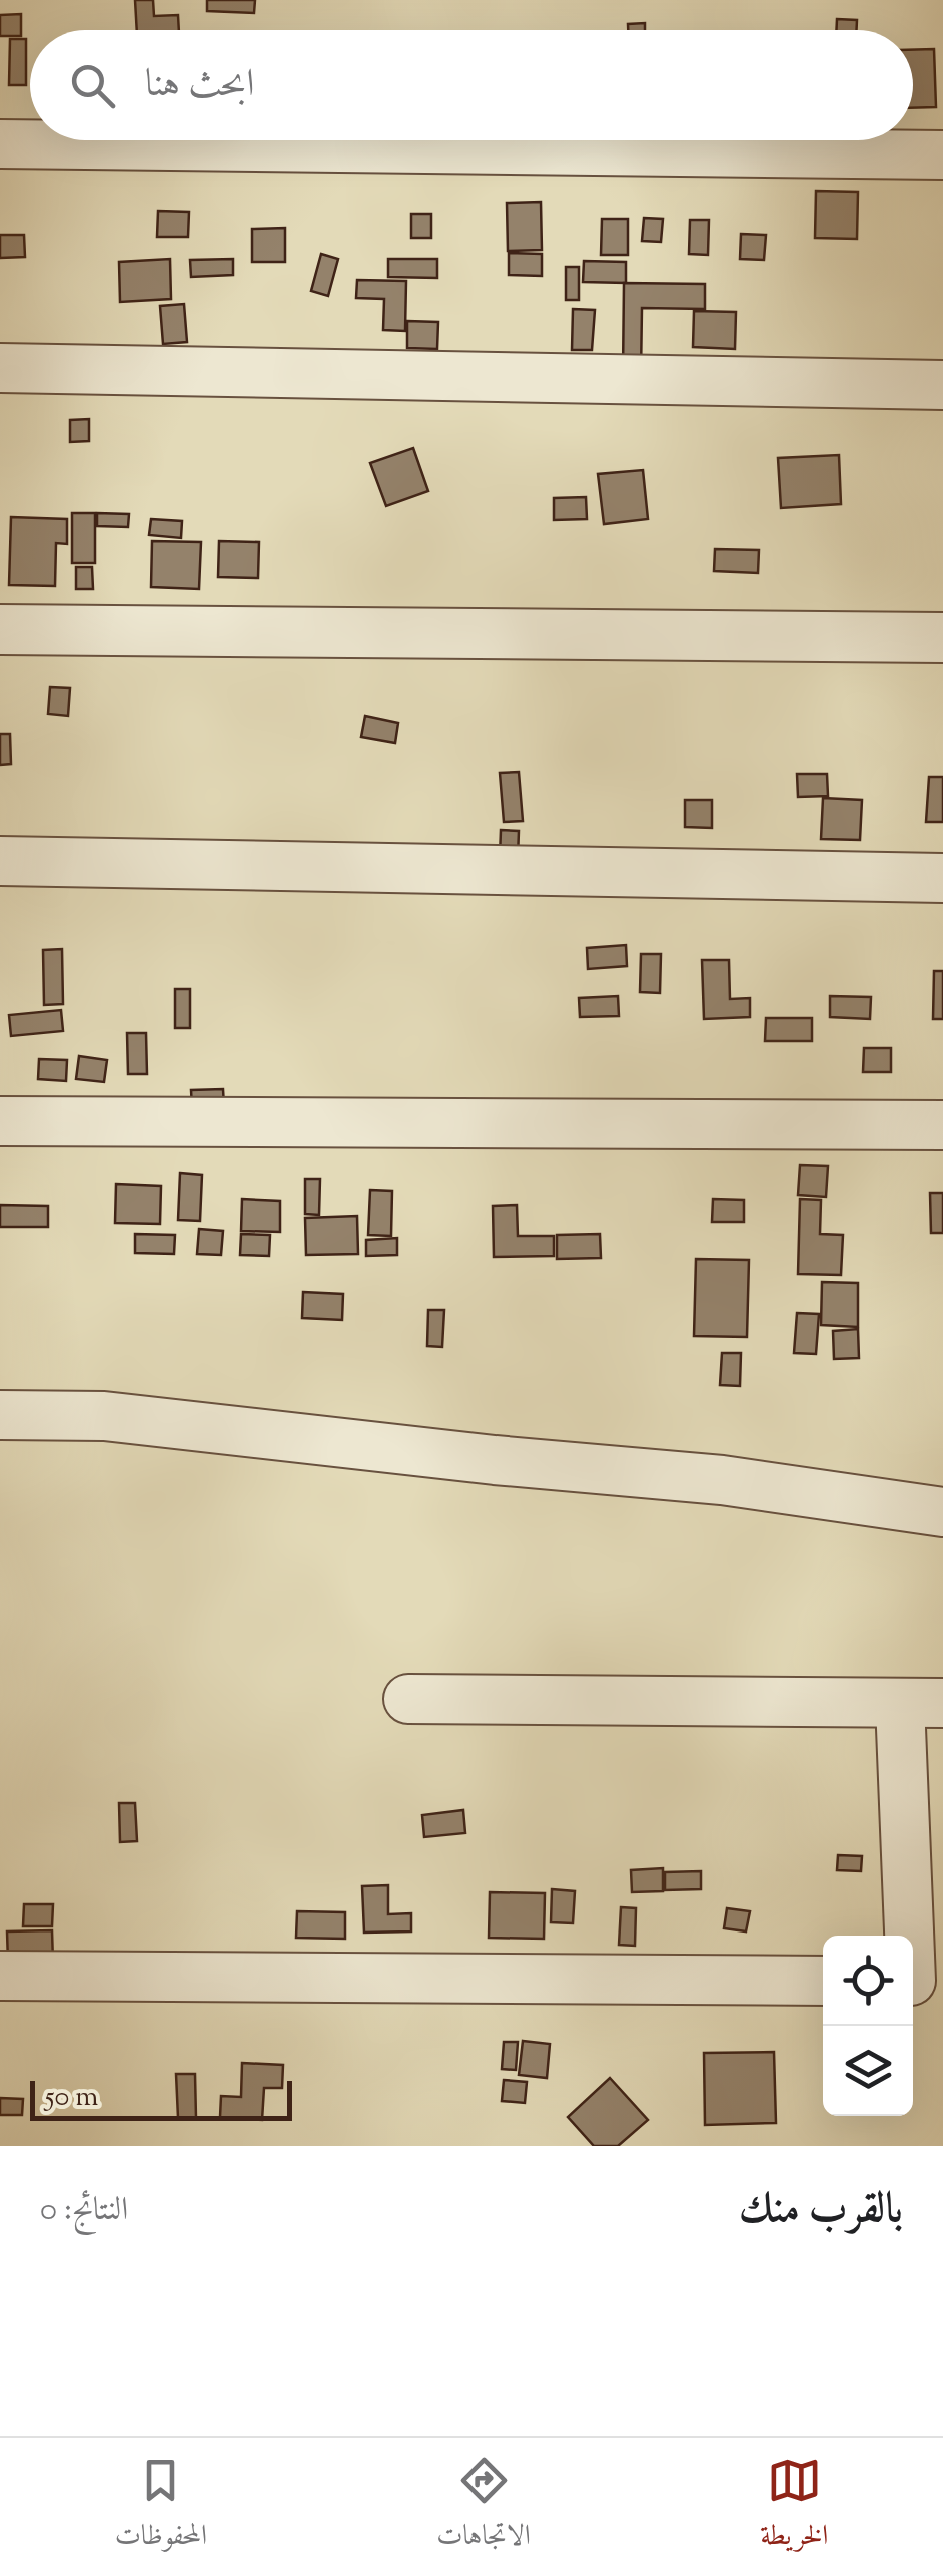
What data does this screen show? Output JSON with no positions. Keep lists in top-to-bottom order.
{
  "scale_bar": "50 m",
  "page": {
    "search": "ابحث هنا",
    "scale": "50 m",
    "heading": ["بالقرب منك", "النتائج: 0"],
    "nav": ["الخريطة", "الاتجاهات", "المحفوظات"]
  }
}
